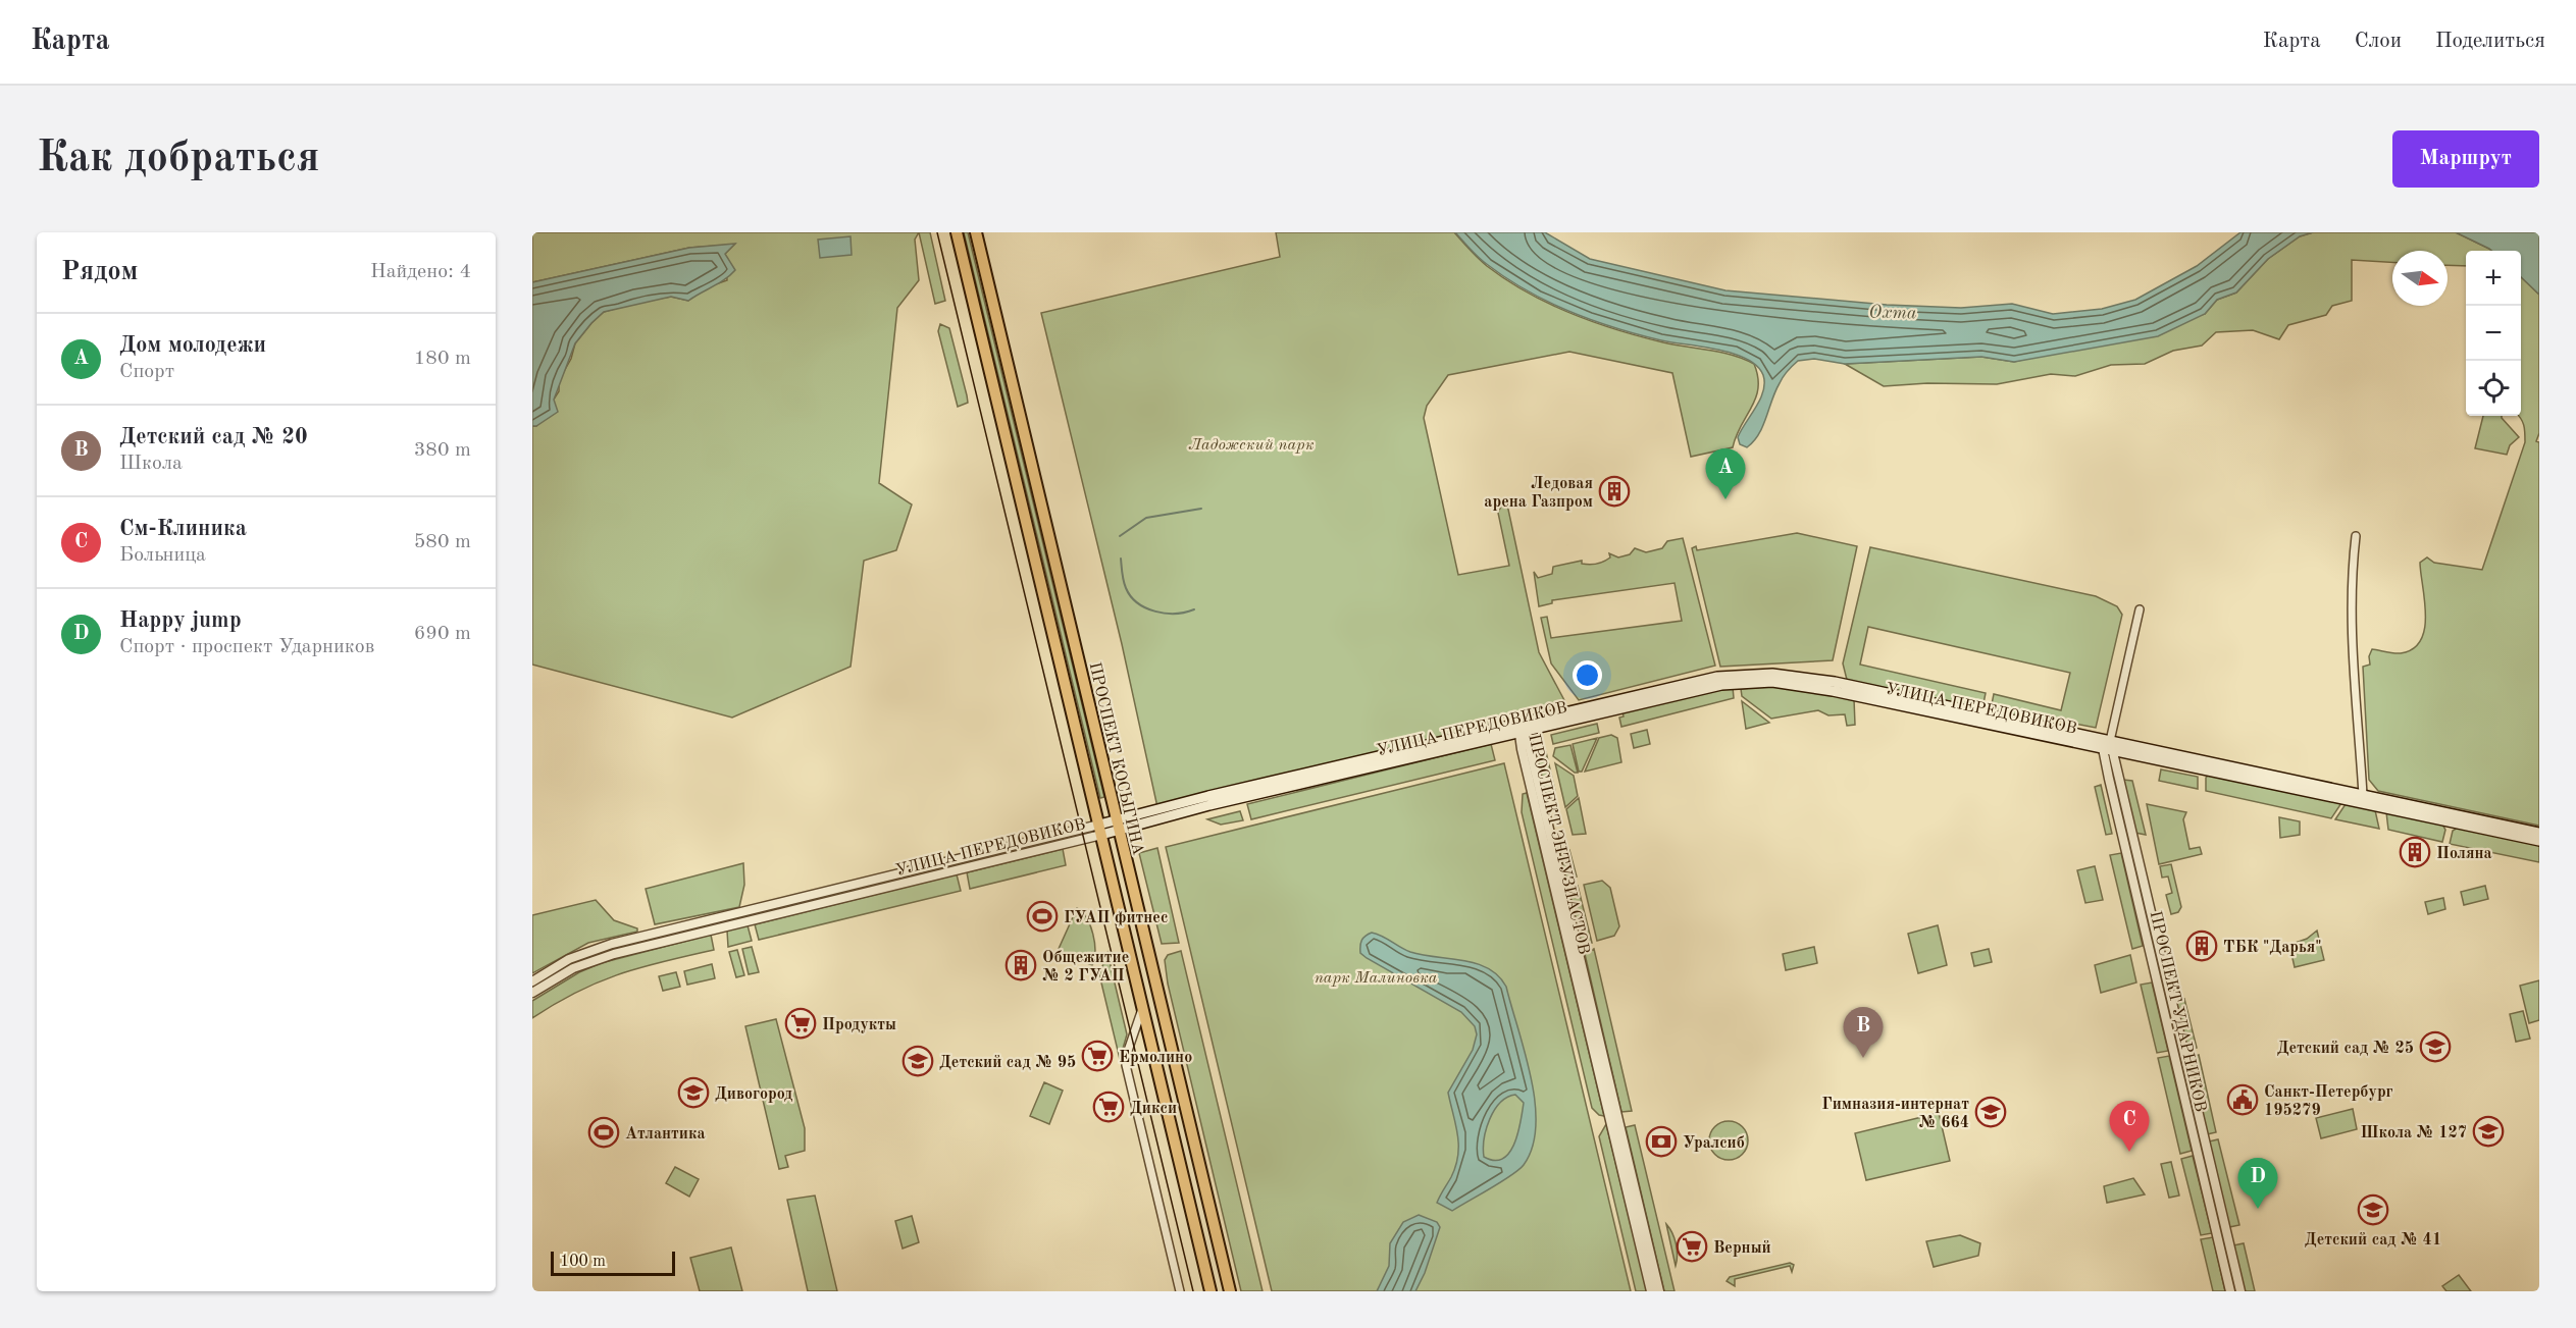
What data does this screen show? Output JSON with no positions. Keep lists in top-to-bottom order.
{
  "streets": {
    "main road": ["УЛИЦА ПЕРЕДОВИКОВ", "ПРОСПЕКТ КОСЫГИНА"],
    "street": ["ПРОСПЕКТ ЭНТУЗИАСТОВ", "ПРОСПЕКТ УДАРНИКОВ"]
  },
  "crossings": [
    ["УЛИЦА ПЕРЕДОВИКОВ", "ПРОСПЕКТ КОСЫГИНА"],
    ["УЛИЦА ПЕРЕДОВИКОВ", "ПРОСПЕКТ ЭНТУЗИАСТОВ"],
    ["УЛИЦА ПЕРЕДОВИКОВ", "ПРОСПЕКТ УДАРНИКОВ"]
  ],
  "water": ["Охта"],
  "parks": ["Ладожский парк", "парк Малиновка"],
  "places": {
    "building": [
      "Ледовая арена Газпром",
      "Поляна",
      "ТБК \"Дарья\"",
      "Общежитие № 2 ГУАП"
    ],
    "sports": ["ГУАП фитнес", "Атлантика"],
    "supermarket": [
      "Продукты",
      "Ермолино",
      "Дикси",
      "Верный"
    ],
    "school or university": [
      "Детский сад № 25",
      "Детский сад № 95",
      "Дивогород",
      "Гимназия-интернат № 664",
      "Школа № 127",
      "Детский сад № 41"
    ],
    "public building": ["Санкт-Петербург 195279"],
    "bank": ["Уралсиб"]
  },
  "scale_bar": "100 m",
  "north": "right",
  "page": {
    "header": "Карта",
    "nav": ["Карта", "Слои", "Поделиться"],
    "buttons": "Маршрут",
    "title": "Как добраться",
    "heading": ["Рядом", "Найдено: 4"],
    "map_buttons": ["+", "−"],
    "list": [
      {
        "mark": "A",
        "name": "Дом молодежи",
        "note": "Спорт",
        "value": "180 m"
      },
      {
        "mark": "B",
        "name": "Детский сад № 20",
        "note": "Школа",
        "value": "380 m"
      },
      {
        "mark": "C",
        "name": "См-Клиника",
        "note": "Больница",
        "value": "580 m"
      },
      {
        "mark": "D",
        "name": "Happy jump",
        "note": "Спорт · проспект Ударников",
        "value": "690 m"
      }
    ],
    "pins": [
      "A",
      "B",
      "C",
      "D"
    ],
    "scale": "100 m"
  }
}
